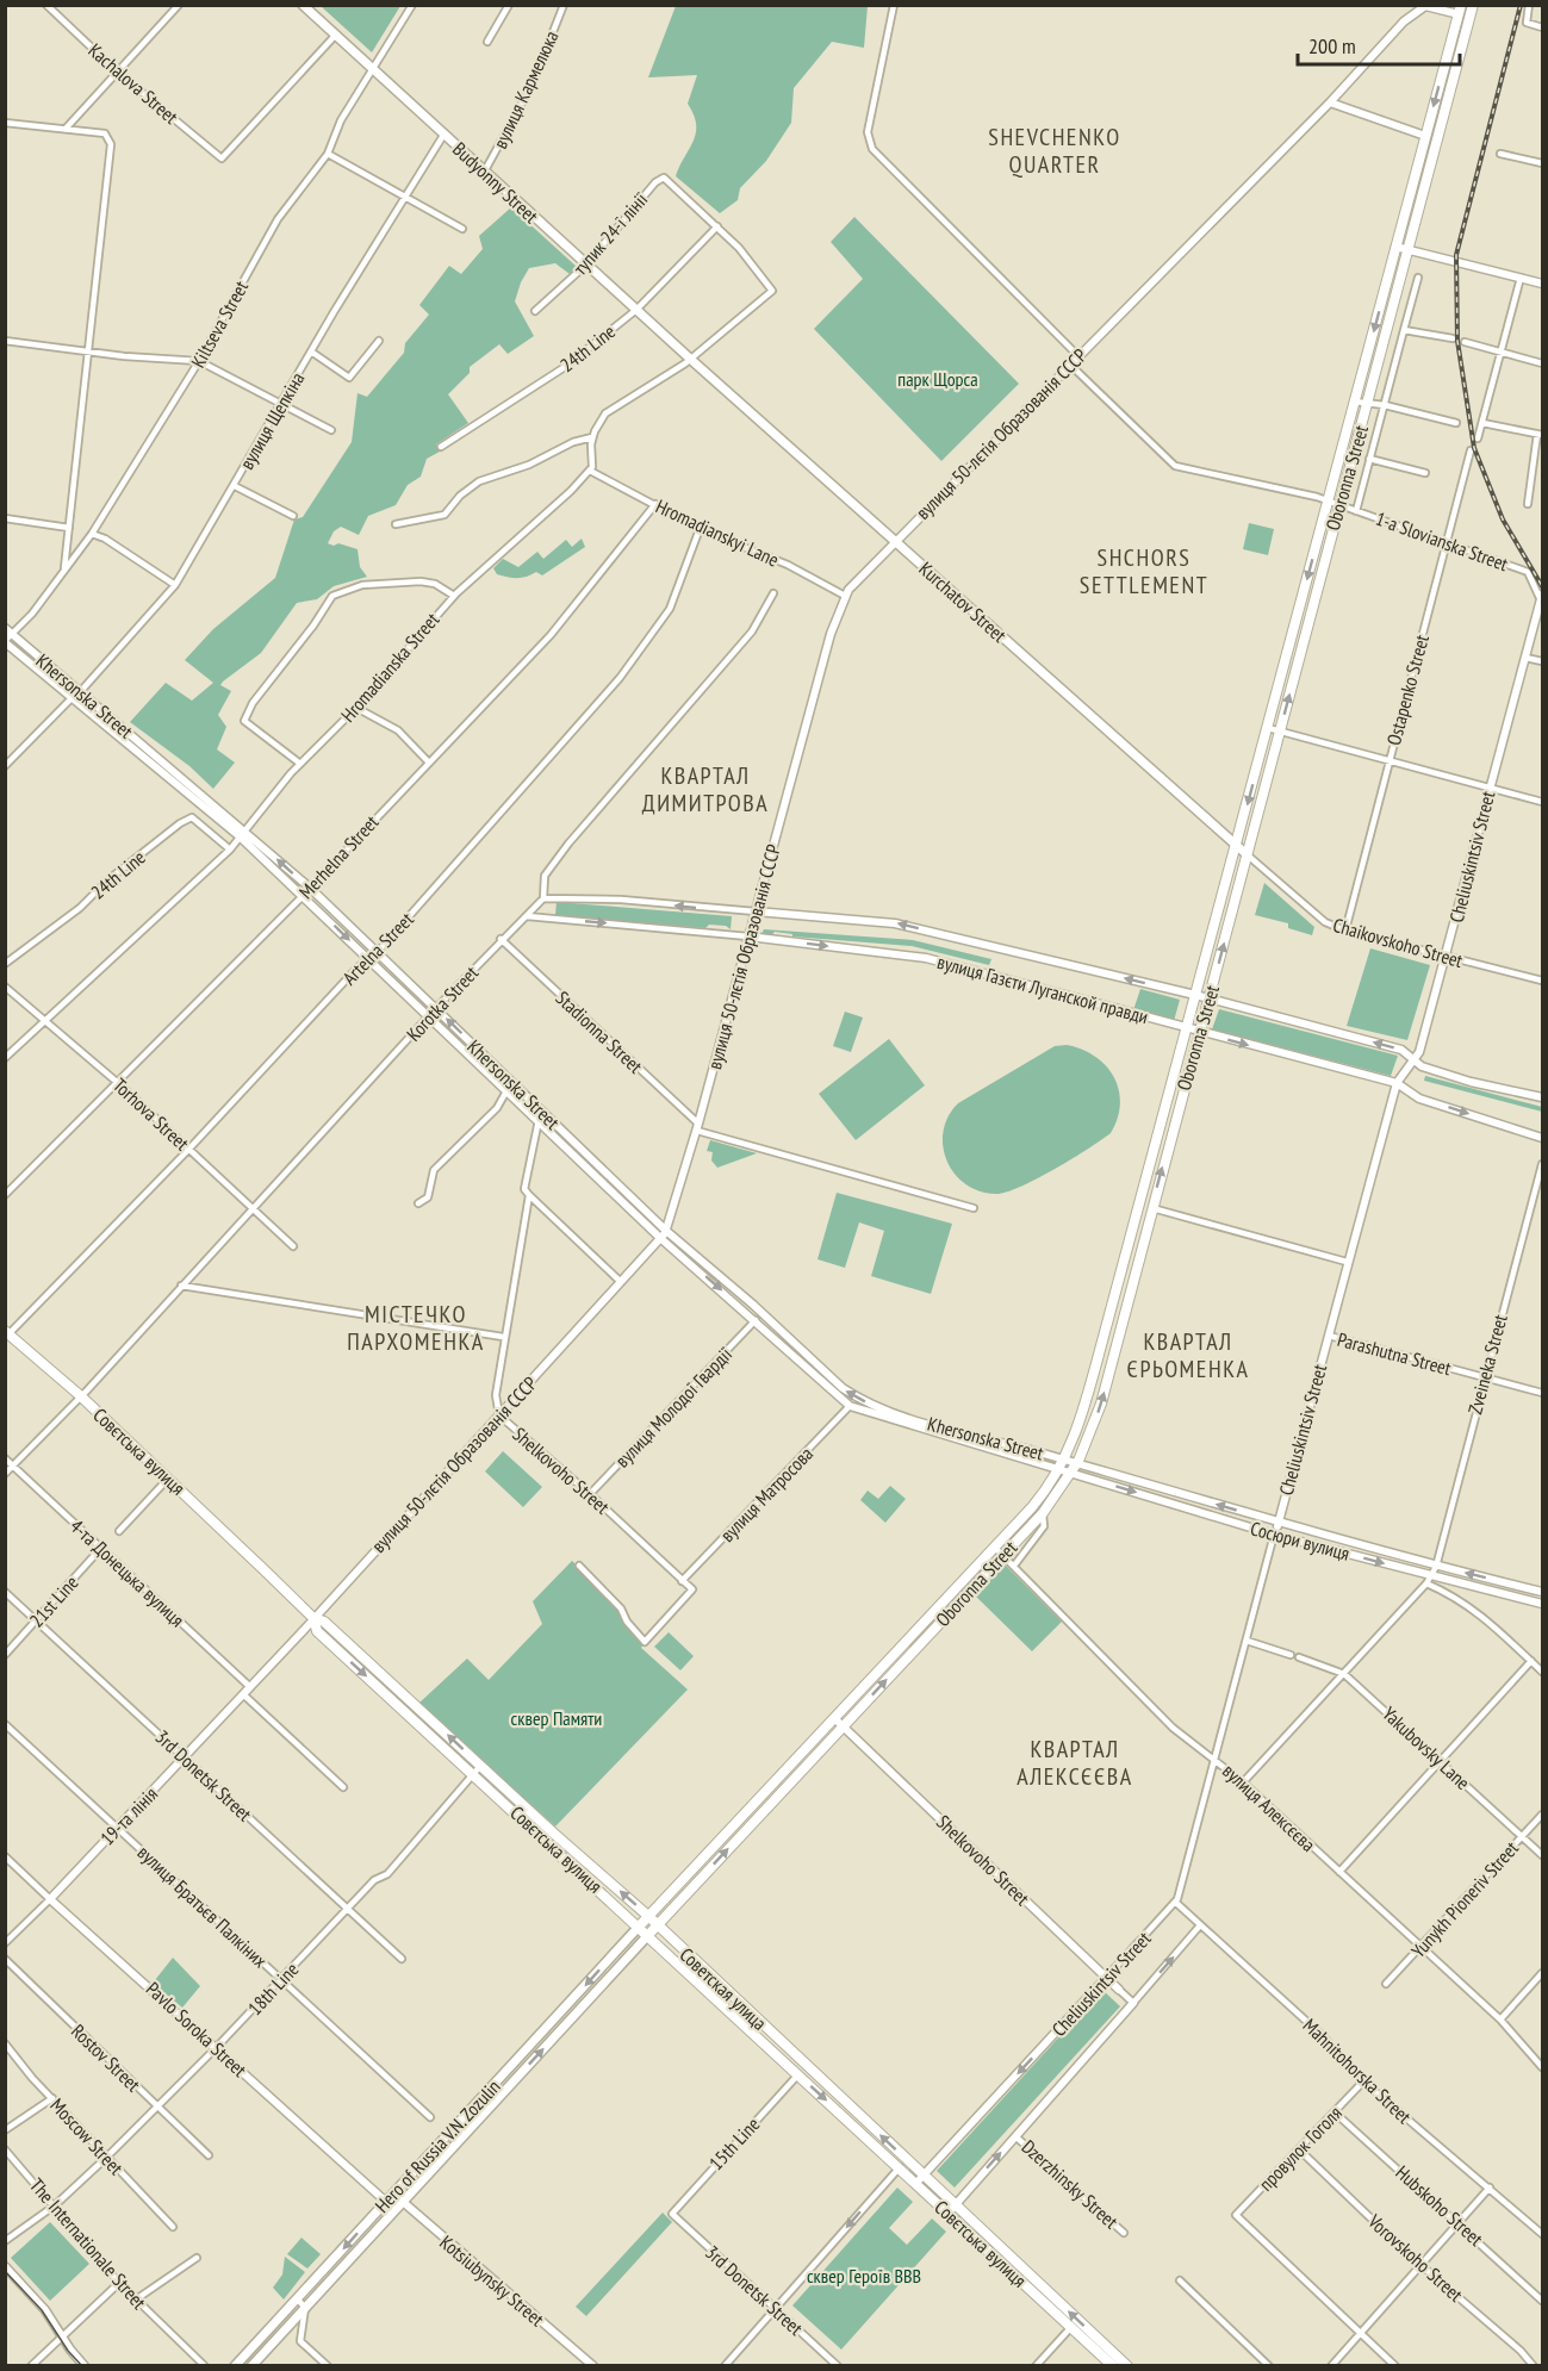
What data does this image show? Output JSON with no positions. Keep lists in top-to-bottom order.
{
  "streets": {
    "main road": [
      "Budyonny Street",
      "Oboronna Street",
      "Kurchatov Street",
      "Chaikovskoho Street",
      "Совєтська вулиця",
      "Советская улица",
      "Hero of Russia V.N. Zozulin"
    ],
    "street": [
      "Kachalova Street",
      "вулиця Кармелюка",
      "тупик 24-ї лінії",
      "Kiltseva Street",
      "24th Line",
      "вулиця Щепкіна",
      "вулиця 50-лєтія Образованія СССР",
      "Hromadianskyi Lane",
      "1-a Slovianska Street",
      "Hromadianska Street",
      "Ostapenko Street",
      "Khersonska Street",
      "Merhelna Street",
      "Cheliuskintsiv Street",
      "Artelna Street",
      "вулиця Газєти Луганской правди",
      "Korotka Street",
      "Stadionna Street",
      "Torhova Street",
      "Parashutna Street",
      "Zveineka Street",
      "вулиця Молодої Гвардії",
      "Shelkovoho Street",
      "вулиця Матросова",
      "Сосюри вулиця",
      "4-та Донецька вулиця",
      "21st Line",
      "Yakubovsky Lane",
      "3rd Donetsk Street",
      "вулиця Алексєєва",
      "19-та лінія",
      "Yunykh Pioneriv Street",
      "вулиця Братьєв Палкіних",
      "18th Line",
      "Pavlo Soroka Street",
      "Rostov Street",
      "Mahnitohorska Street",
      "Moscow Street",
      "15th Line",
      "провулок Гоголя",
      "Dzerzhinsky Street",
      "Hubskoho Street",
      "The Internationale Street",
      "Vorovskoho Street",
      "Kotsiubynsky Street"
    ]
  },
  "crossings": [
    ["Kachalova Street", "Budyonny Street"],
    ["вулиця Кармелюка", "Budyonny Street"],
    ["Budyonny Street", "тупик 24-ї лінії"],
    ["Budyonny Street", "Kiltseva Street"],
    ["Budyonny Street", "24th Line"],
    ["Budyonny Street", "вулиця Щепкіна"],
    ["Budyonny Street", "Kurchatov Street"],
    ["тупик 24-ї лінії", "24th Line"],
    ["Kiltseva Street", "Khersonska Street"],
    ["24th Line", "Hromadianska Street"],
    ["вулиця Щепкіна", "Khersonska Street"],
    ["вулиця 50-лєтія Образованія СССР", "Oboronna Street"],
    ["вулиця 50-лєтія Образованія СССР", "Hromadianskyi Lane"],
    ["вулиця 50-лєтія Образованія СССР", "1-a Slovianska Street"],
    ["вулиця 50-лєтія Образованія СССР", "Kurchatov Street"],
    ["вулиця 50-лєтія Образованія СССР", "Khersonska Street"],
    ["вулиця 50-лєтія Образованія СССР", "вулиця Газєти Луганской правди"],
    ["вулиця 50-лєтія Образованія СССР", "Stadionna Street"],
    ["вулиця 50-лєтія Образованія СССР", "Совєтська вулиця"],
    ["вулиця 50-лєтія Образованія СССР", "Shelkovoho Street"],
    ["вулиця 50-лєтія Образованія СССР", "4-та Донецька вулиця"],
    ["вулиця 50-лєтія Образованія СССР", "19-та лінія"],
    ["вулиця 50-лєтія Образованія СССР", "Советская улица"],
    ["Oboronna Street", "1-a Slovianska Street"],
    ["Oboronna Street", "Kurchatov Street"],
    ["Oboronna Street", "Khersonska Street"],
    ["Oboronna Street", "Chaikovskoho Street"],
    ["Oboronna Street", "вулиця Газєти Луганской правди"],
    ["Oboronna Street", "Совєтська вулиця"],
    ["Oboronna Street", "Shelkovoho Street"],
    ["Oboronna Street", "Сосюри вулиця"],
    ["Oboronna Street", "вулиця Алексєєва"],
    ["Oboronna Street", "Советская улица"],
    ["Oboronna Street", "Hero of Russia V.N. Zozulin"],
    ["Hromadianskyi Lane", "Hromadianska Street"],
    ["Hromadianskyi Lane", "Merhelna Street"],
    ["Hromadianskyi Lane", "Artelna Street"],
    ["1-a Slovianska Street", "Ostapenko Street"],
    ["1-a Slovianska Street", "Cheliuskintsiv Street"],
    ["Kurchatov Street", "Chaikovskoho Street"],
    ["Hromadianska Street", "Khersonska Street"],
    ["Hromadianska Street", "Torhova Street"],
    ["Ostapenko Street", "Chaikovskoho Street"],
    ["Khersonska Street", "Merhelna Street"],
    ["Khersonska Street", "Artelna Street"],
    ["Khersonska Street", "Korotka Street"],
    ["Khersonska Street", "вулиця Молодої Гвардії"],
    ["Khersonska Street", "Shelkovoho Street"],
    ["Khersonska Street", "вулиця Матросова"],
    ["Khersonska Street", "Сосюри вулиця"],
    ["Merhelna Street", "Torhova Street"],
    ["Cheliuskintsiv Street", "Chaikovskoho Street"],
    ["Cheliuskintsiv Street", "вулиця Газєти Луганской правди"],
    ["Cheliuskintsiv Street", "Parashutna Street"],
    ["Cheliuskintsiv Street", "Совєтська вулиця"],
    ["Cheliuskintsiv Street", "Shelkovoho Street"],
    ["Cheliuskintsiv Street", "Сосюри вулиця"],
    ["Cheliuskintsiv Street", "вулиця Алексєєва"],
    ["Cheliuskintsiv Street", "Советская улица"],
    ["Cheliuskintsiv Street", "Mahnitohorska Street"],
    ["Cheliuskintsiv Street", "Dzerzhinsky Street"],
    ["Artelna Street", "Torhova Street"],
    ["Artelna Street", "Совєтська вулиця"],
    ["вулиця Газєти Луганской правди", "Korotka Street"],
    ["Korotka Street", "Stadionna Street"],
    ["Korotka Street", "Torhova Street"],
    ["Korotka Street", "Совєтська вулиця"],
    ["Korotka Street", "4-та Донецька вулиця"],
    ["Parashutna Street", "Zveineka Street"],
    ["Zveineka Street", "Сосюри вулиця"],
    ["вулиця Молодої Гвардії", "Shelkovoho Street"],
    ["Совєтська вулиця", "18th Line"],
    ["Совєтська вулиця", "Советская улица"],
    ["Совєтська вулиця", "15th Line"],
    ["Совєтська вулиця", "Hero of Russia V.N. Zozulin"],
    ["Shelkovoho Street", "вулиця Матросова"],
    ["4-та Донецька вулиця", "21st Line"],
    ["4-та Донецька вулиця", "19-та лінія"],
    ["21st Line", "3rd Donetsk Street"],
    ["Yakubovsky Lane", "Yunykh Pioneriv Street"],
    ["3rd Donetsk Street", "19-та лінія"],
    ["3rd Donetsk Street", "18th Line"],
    ["3rd Donetsk Street", "15th Line"],
    ["вулиця Алексєєва", "Yunykh Pioneriv Street"],
    ["19-та лінія", "вулиця Братьєв Палкіних"],
    ["19-та лінія", "Pavlo Soroka Street"],
    ["вулиця Братьєв Палкіних", "18th Line"],
    ["18th Line", "Советская улица"],
    ["18th Line", "Pavlo Soroka Street"],
    ["18th Line", "Rostov Street"],
    ["18th Line", "Moscow Street"],
    ["18th Line", "The Internationale Street"],
    ["Pavlo Soroka Street", "Hero of Russia V.N. Zozulin"],
    ["Mahnitohorska Street", "провулок Гоголя"],
    ["Hero of Russia V.N. Zozulin", "Kotsiubynsky Street"],
    ["провулок Гоголя", "Hubskoho Street"],
    ["провулок Гоголя", "Vorovskoho Street"]
  ],
  "one_way": ["Советская улица"],
  "districts": [
    "SHEVCHENKO QUARTER",
    "SHCHORS SETTLEMENT",
    "КВАРТАЛ ДИМИТРОВА",
    "МІСТЕЧКО ПАРХОМЕНКА",
    "КВАРТАЛ ЄРЬОМЕНКА",
    "КВАРТАЛ АЛЕКСЄЄВА"
  ],
  "parks": ["парк Щорса", "сквер Памяти", "сквер Героїв ВВВ"],
  "scale_bar": "200 m"
}
